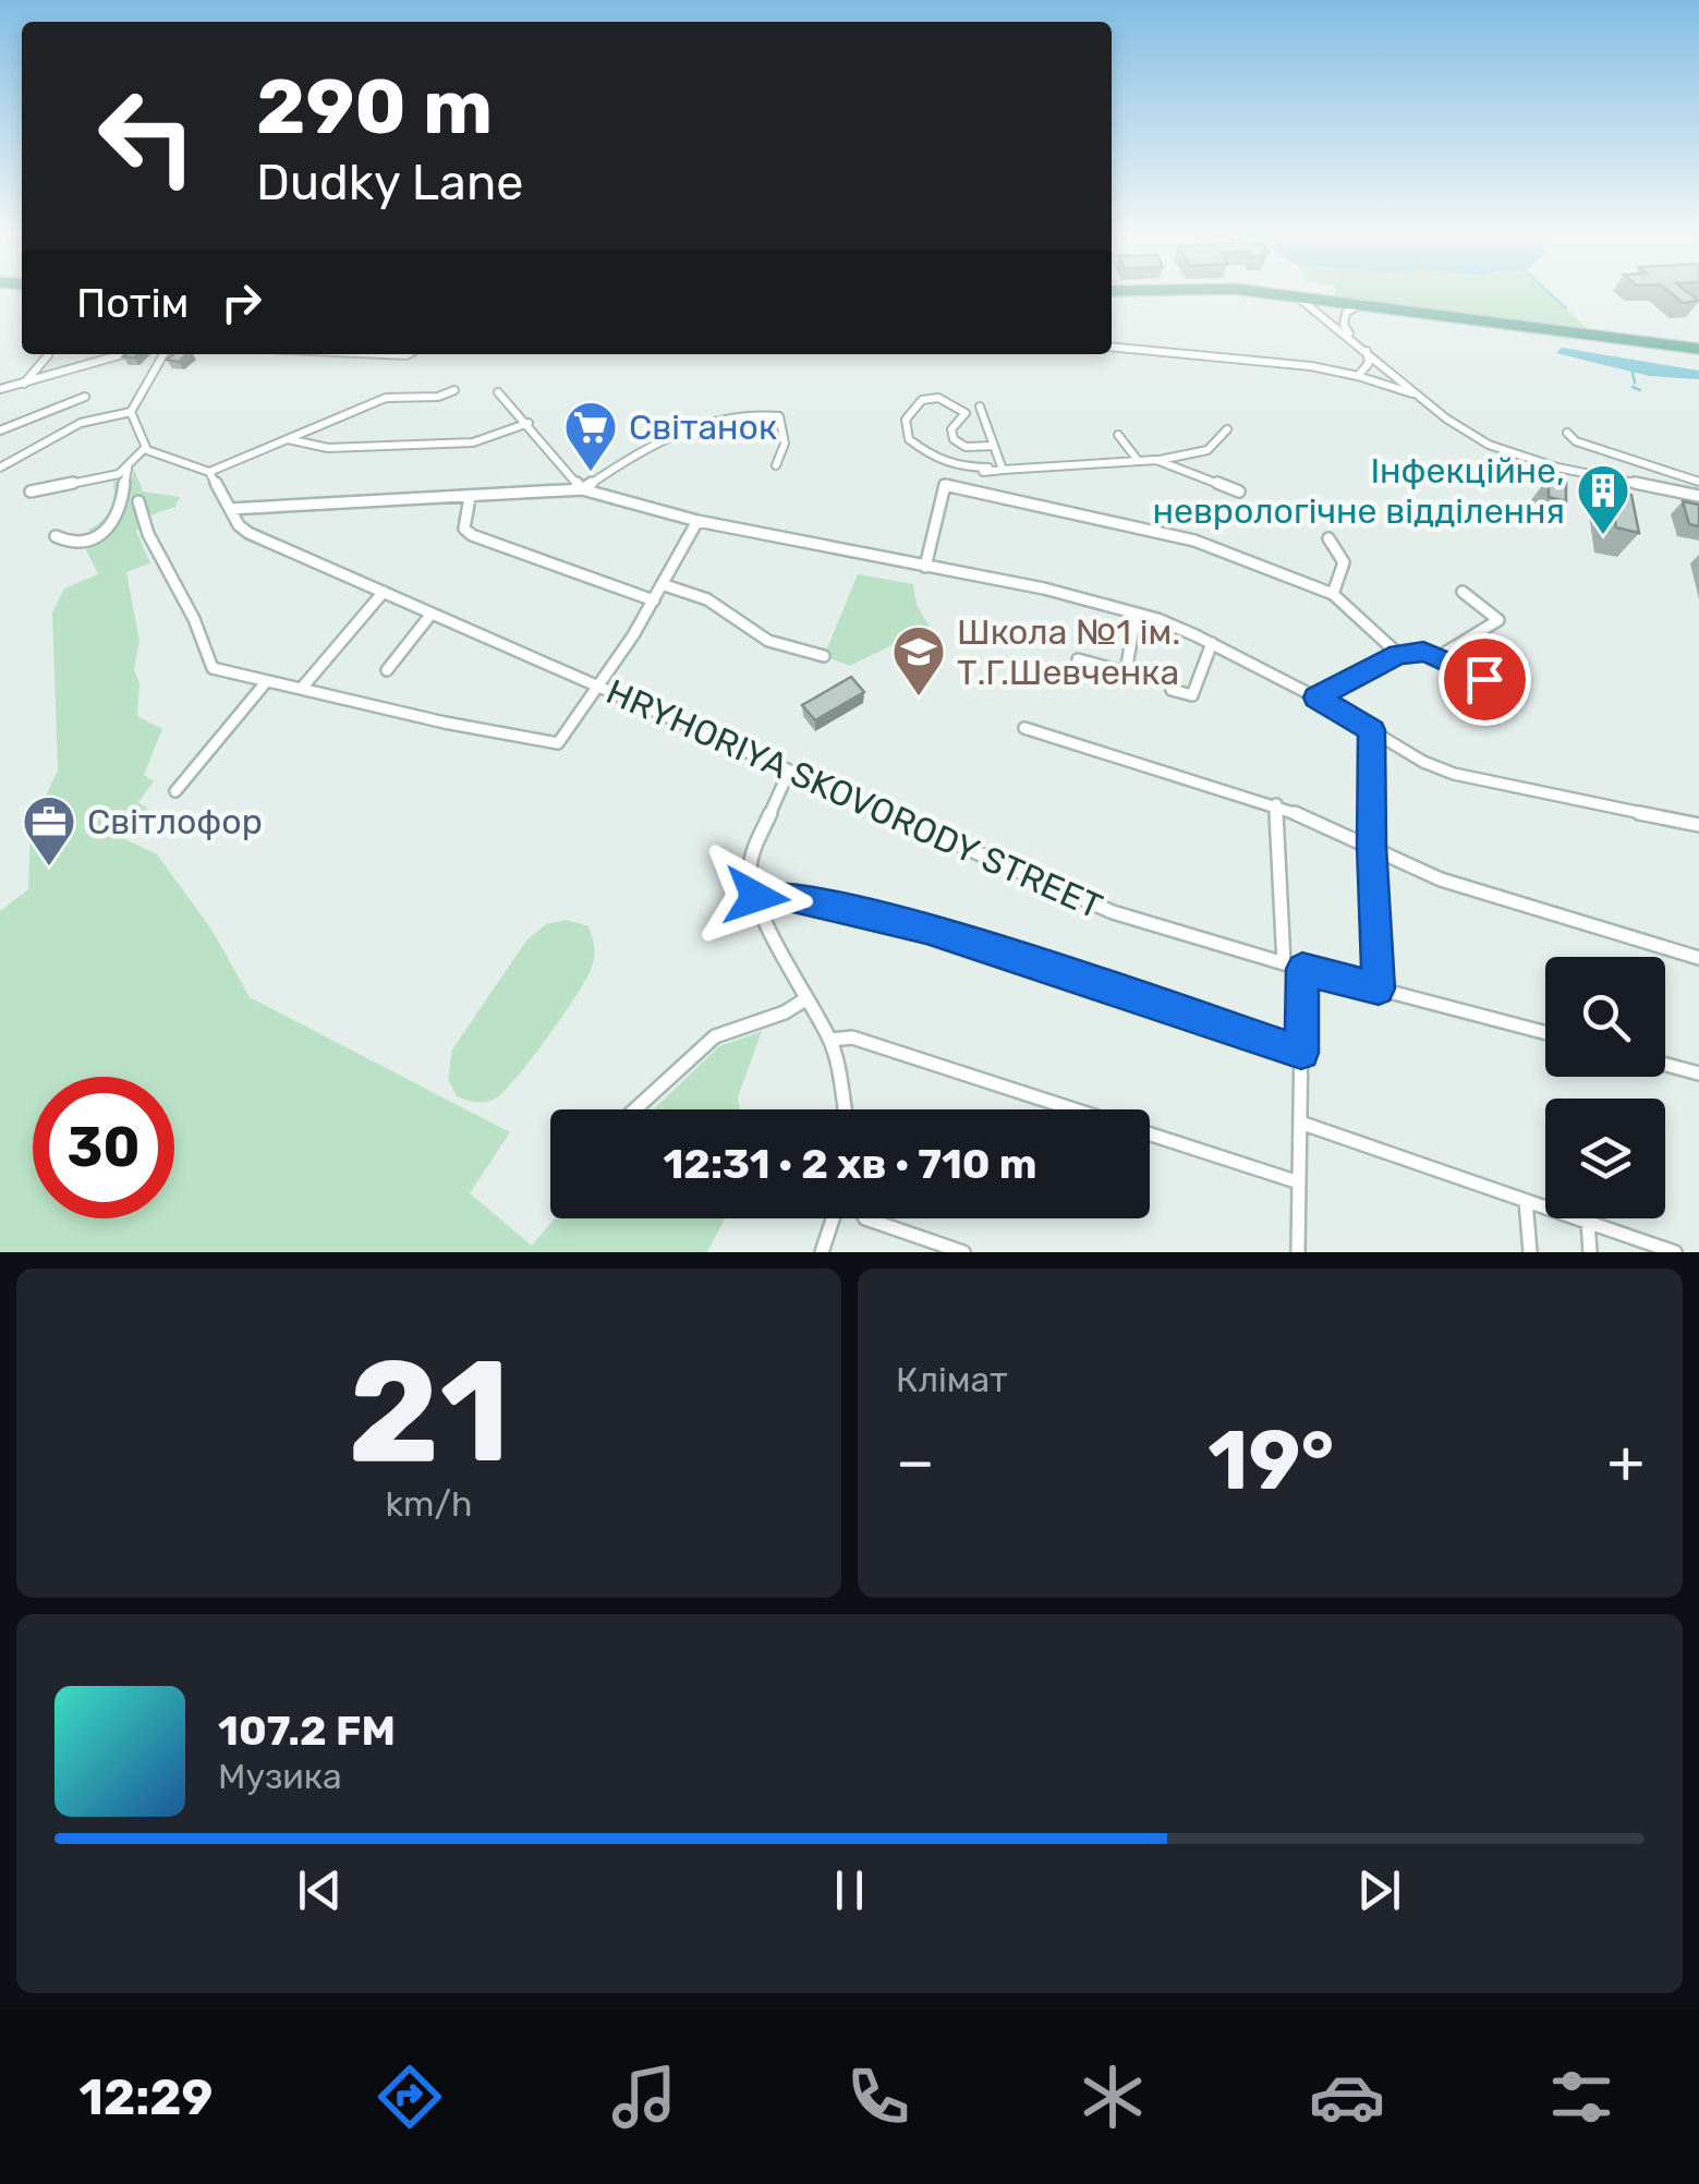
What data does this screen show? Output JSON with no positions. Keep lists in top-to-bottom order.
{
  "streets": {
    "street": ["HRYHORIYA SKOVORODY STREET"]
  },
  "places": {
    "supermarket": ["Світанок"],
    "building": ["Інфекційне, неврологічне відділення"],
    "school or university": ["Школа №1 ім. Т.Г.Шевченка"],
    "office": ["Світлофор"]
  },
  "page": {
    "turn": ["290 m", "Dudky Lane"],
    "then": "Потім",
    "limit": "30",
    "trip": "12:31 · 2 хв · 710 m",
    "tile": [
      ["21", "km/h"],
      "Клімат"
    ],
    "heat": ["−", "19°", "+"],
    "song": ["107.2 FM", "Музика"],
    "tabs": "12:29"
  }
}
